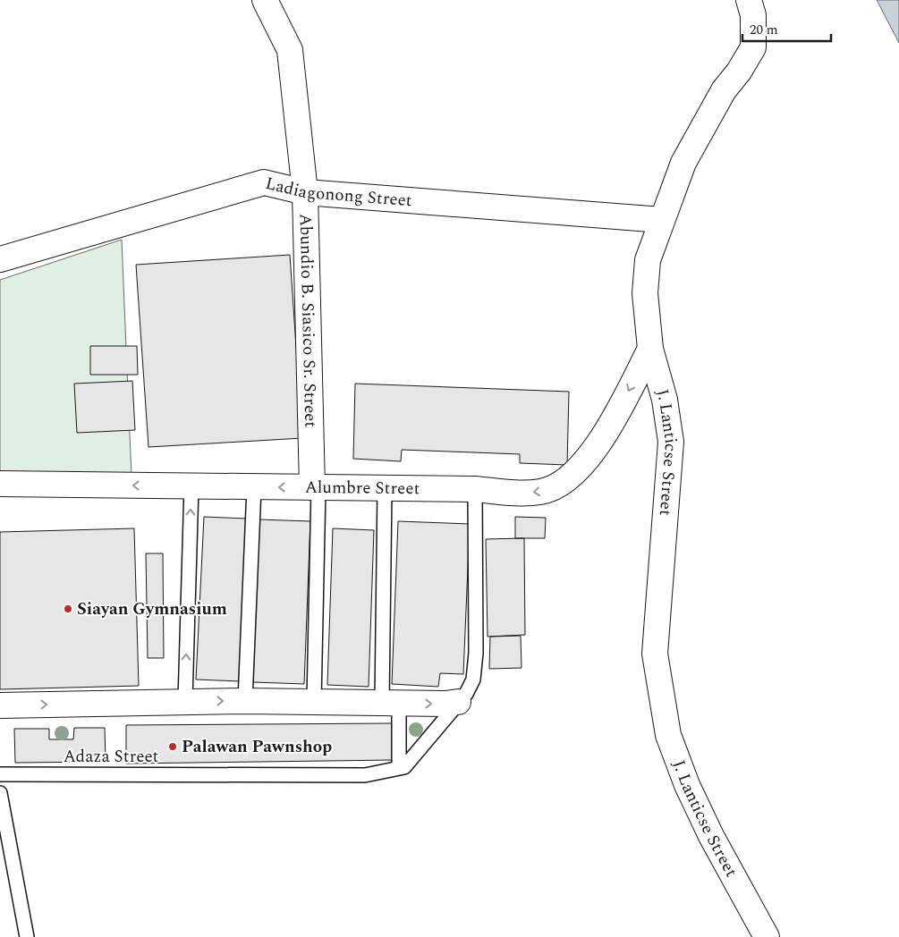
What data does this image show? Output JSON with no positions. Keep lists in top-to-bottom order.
{
  "streets": {
    "street": [
      "Ladiagonong Street",
      "Abundio B. Siasico Sr. Street",
      "J. Lanticse Street",
      "Alumbre Street"
    ],
    "lane": ["Adaza Street"]
  },
  "crossings": [
    ["Ladiagonong Street", "Abundio B. Siasico Sr. Street"],
    ["Ladiagonong Street", "J. Lanticse Street"],
    ["Abundio B. Siasico Sr. Street", "Alumbre Street"],
    ["J. Lanticse Street", "Alumbre Street"],
    ["Alumbre Street", "Adaza Street"]
  ],
  "places": ["Siayan Gymnasium", "Palawan Pawnshop"],
  "scale_bar": "20 m"
}
